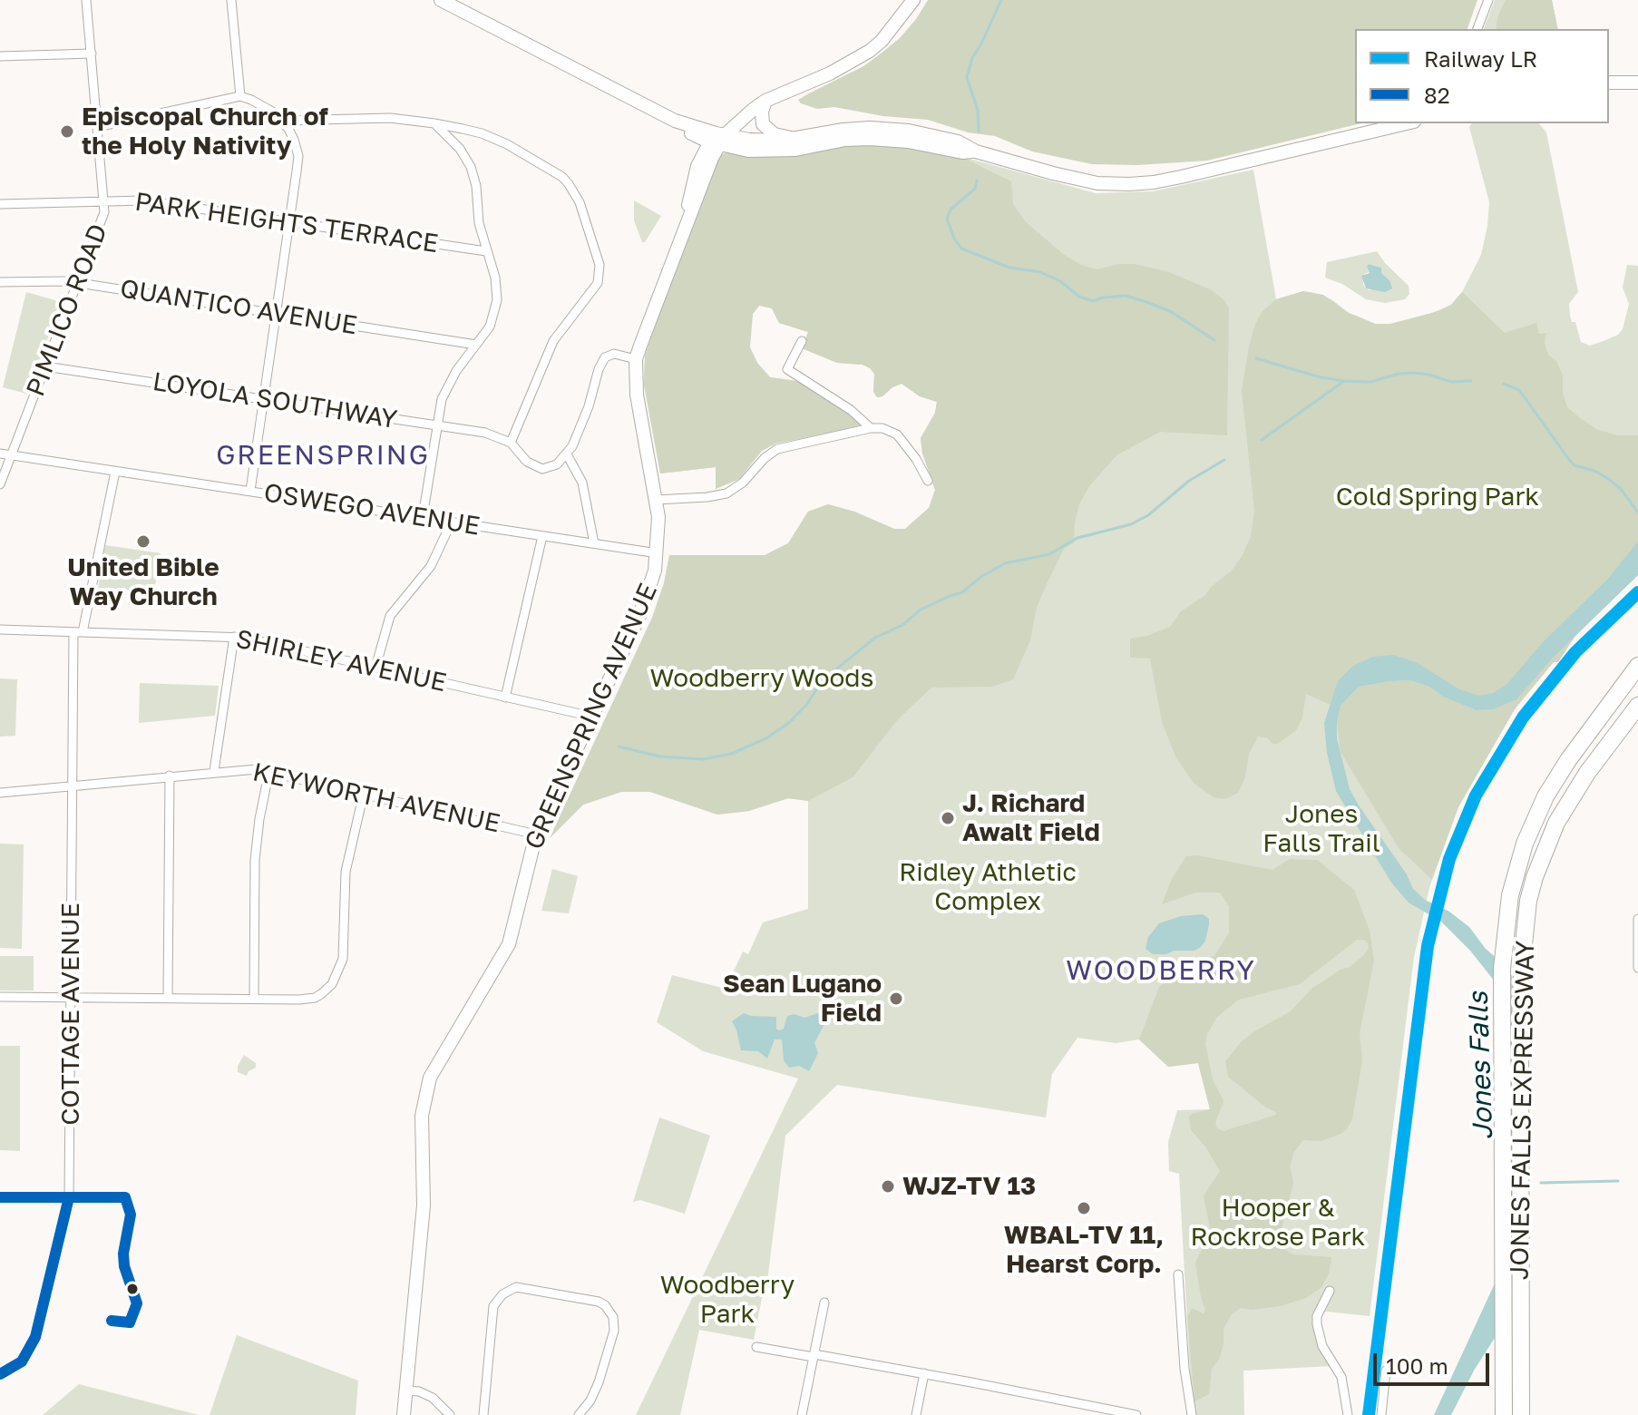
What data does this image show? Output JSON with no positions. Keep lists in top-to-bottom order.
{
  "streets": {
    "highway": ["JONES FALLS EXPRESSWAY"],
    "main road": ["GREENSPRING AVENUE"],
    "street": [
      "PARK HEIGHTS TERRACE",
      "QUANTICO AVENUE",
      "PIMLICO ROAD",
      "LOYOLA SOUTHWAY",
      "OSWEGO AVENUE",
      "SHIRLEY AVENUE",
      "KEYWORTH AVENUE",
      "COTTAGE AVENUE"
    ]
  },
  "crossings": [
    ["PARK HEIGHTS TERRACE", "PIMLICO ROAD"],
    ["QUANTICO AVENUE", "PIMLICO ROAD"],
    ["PIMLICO ROAD", "LOYOLA SOUTHWAY"],
    ["PIMLICO ROAD", "OSWEGO AVENUE"],
    ["OSWEGO AVENUE", "GREENSPRING AVENUE"],
    ["OSWEGO AVENUE", "COTTAGE AVENUE"],
    ["SHIRLEY AVENUE", "GREENSPRING AVENUE"],
    ["SHIRLEY AVENUE", "COTTAGE AVENUE"],
    ["GREENSPRING AVENUE", "KEYWORTH AVENUE"],
    ["KEYWORTH AVENUE", "COTTAGE AVENUE"]
  ],
  "districts": ["GREENSPRING", "WOODBERRY"],
  "water": ["Jones Falls"],
  "parks": [
    "Cold Spring Park",
    "Woodberry Woods",
    "Jones Falls Trail",
    "Ridley Athletic Complex",
    "Hooper & Rockrose Park",
    "Woodberry Park"
  ],
  "places": [
    "Episcopal Church of the Holy Nativity",
    "United Bible Way Church",
    "J. Richard Awalt Field",
    "Sean Lugano Field",
    "WJZ-TV 13",
    "WBAL-TV 11, Hearst Corp."
  ],
  "lines": ["rail line LR", "transit line 82"],
  "legend": ["Railway LR", "82"],
  "scale_bar": "100 m"
}
